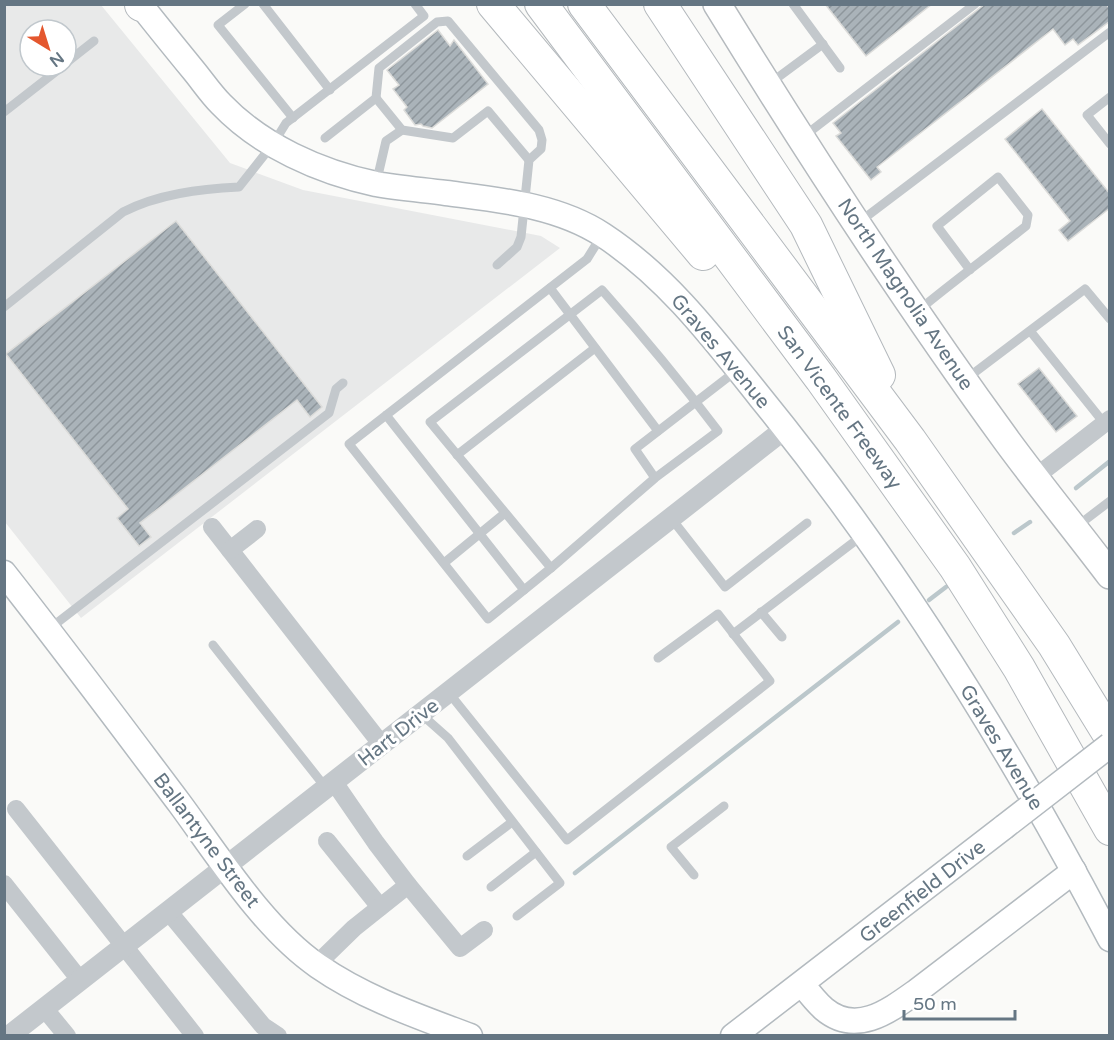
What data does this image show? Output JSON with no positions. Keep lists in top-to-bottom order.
{
  "streets": {
    "highway": ["San Vicente Freeway"],
    "main road": [
      "North Magnolia Avenue",
      "Graves Avenue",
      "Ballantyne Street",
      "Greenfield Drive"
    ],
    "street": ["Hart Drive"]
  },
  "crossings": [
    ["Graves Avenue", "Hart Drive"],
    ["Hart Drive", "Ballantyne Street"]
  ],
  "scale_bar": "50 m",
  "north": "bottom right"
}
